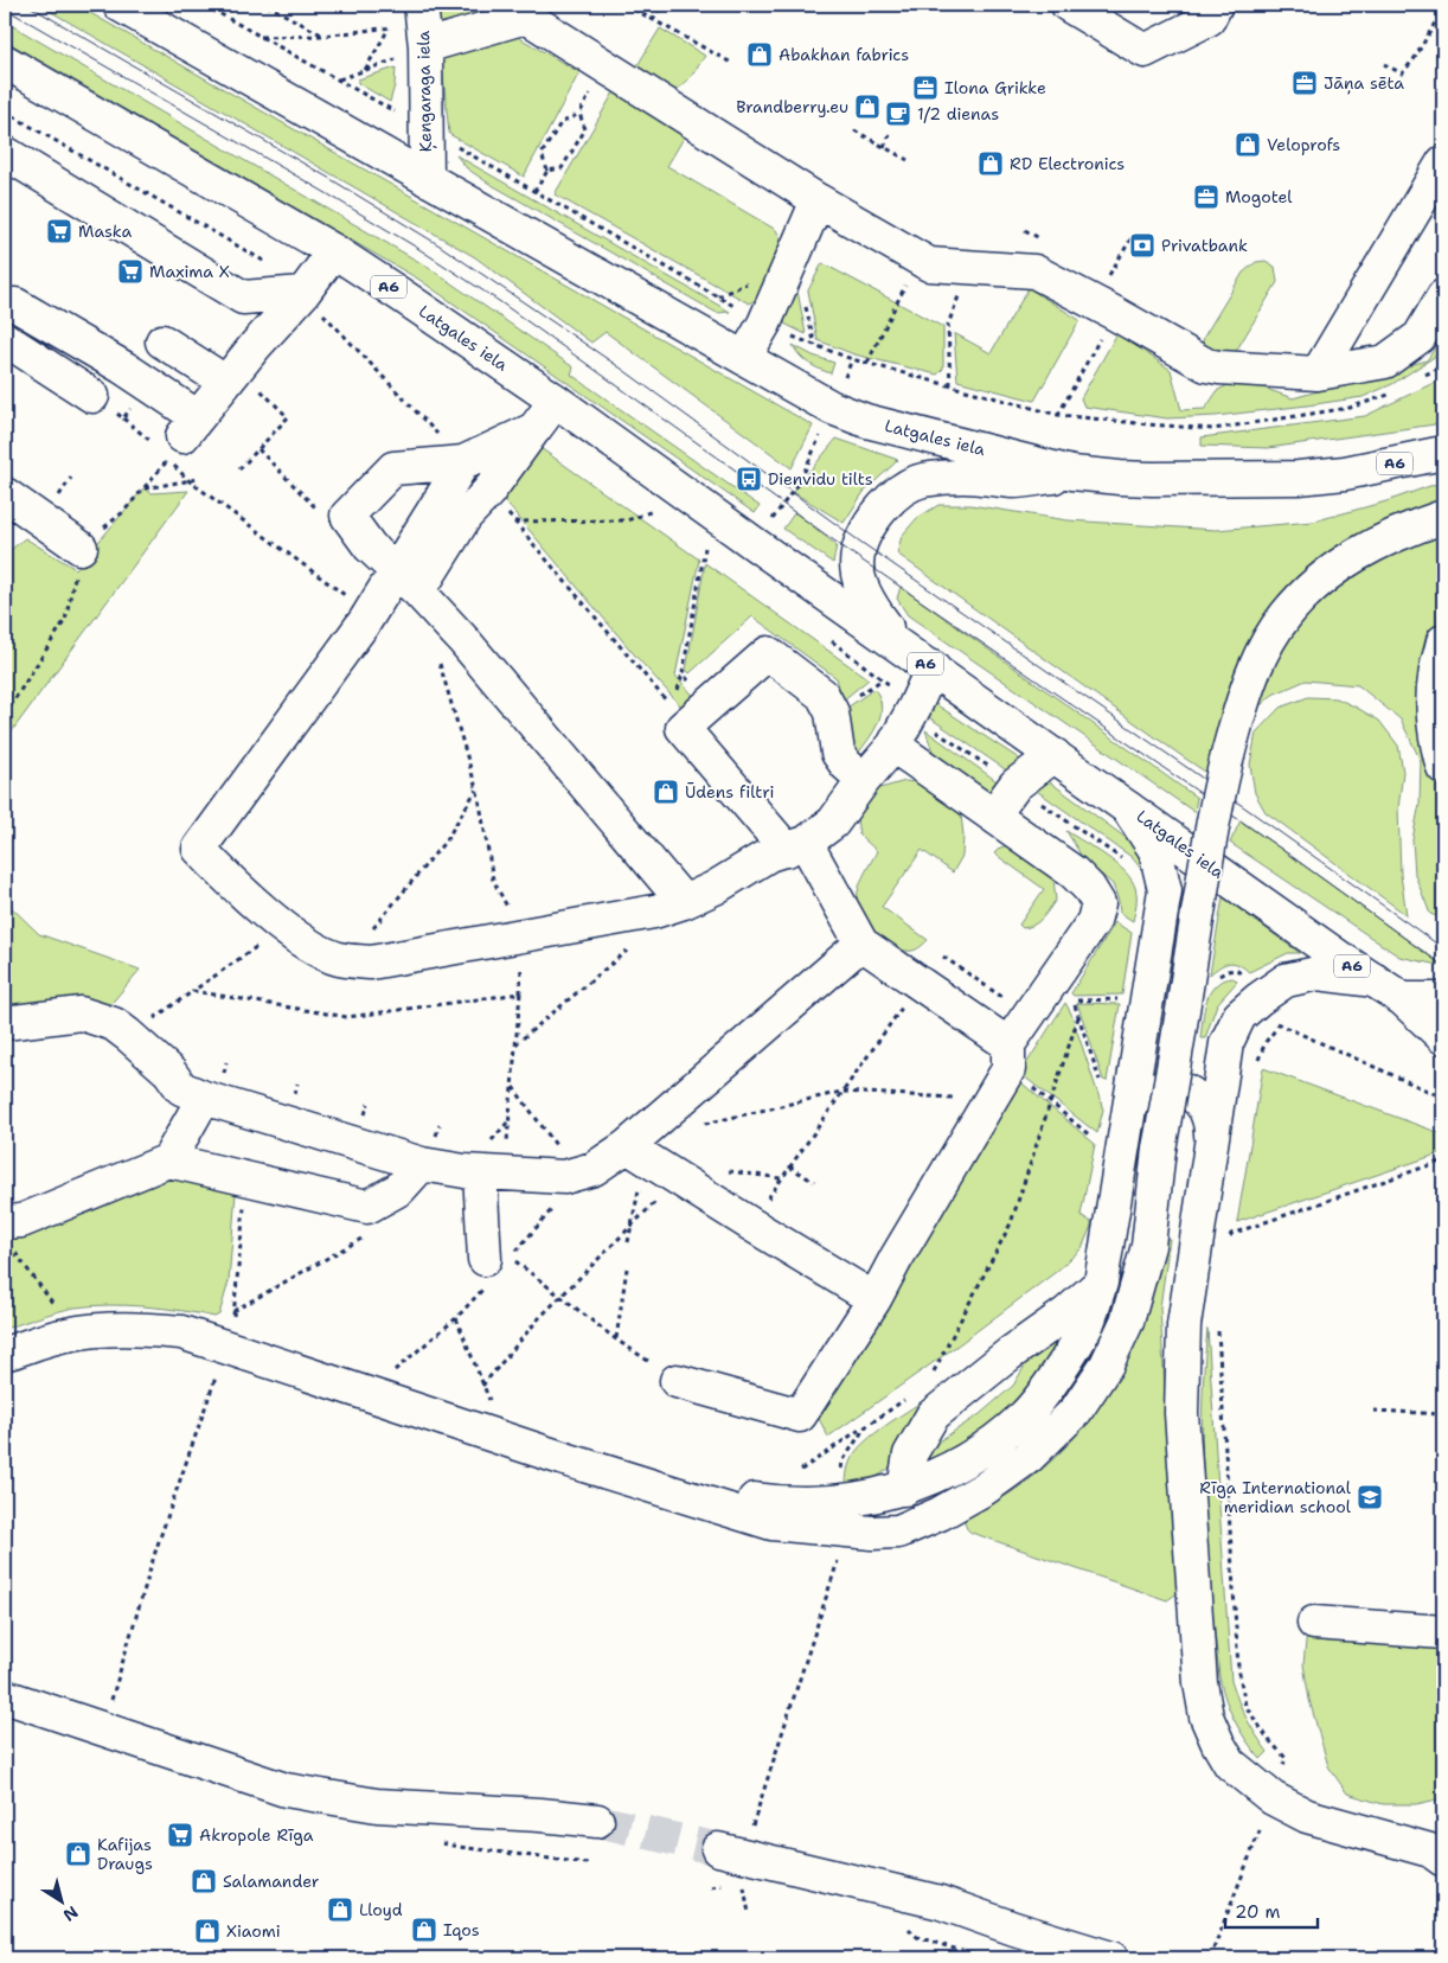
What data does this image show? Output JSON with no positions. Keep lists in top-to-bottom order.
{
  "streets": {
    "main road": ["Ķengaraga iela", "A6", "Latgales iela"]
  },
  "crossings": [
    ["Ķengaraga iela", "Latgales iela"],
    ["A6", "Latgales iela"]
  ],
  "places": {
    "shop": [
      "Abakhan fabrics",
      "Brandberry.eu",
      "Veloprofs",
      "RD Electronics",
      "Ūdens filtri",
      "Kafijas Draugs",
      "Salamander",
      "Lloyd",
      "Iqos",
      "Xiaomi"
    ],
    "office": ["Jāņa sēta", "Ilona Grikke", "Mogotel"],
    "cafe": ["1/2 dienas"],
    "supermarket": ["Maska", "Maxima X", "Akropole Rīga"],
    "bank": ["Privatbank"],
    "bus stop": ["Dienvidu tilts"],
    "school or university": ["Rīga International meridian school"]
  },
  "scale_bar": "20 m",
  "north": "bottom right"
}
